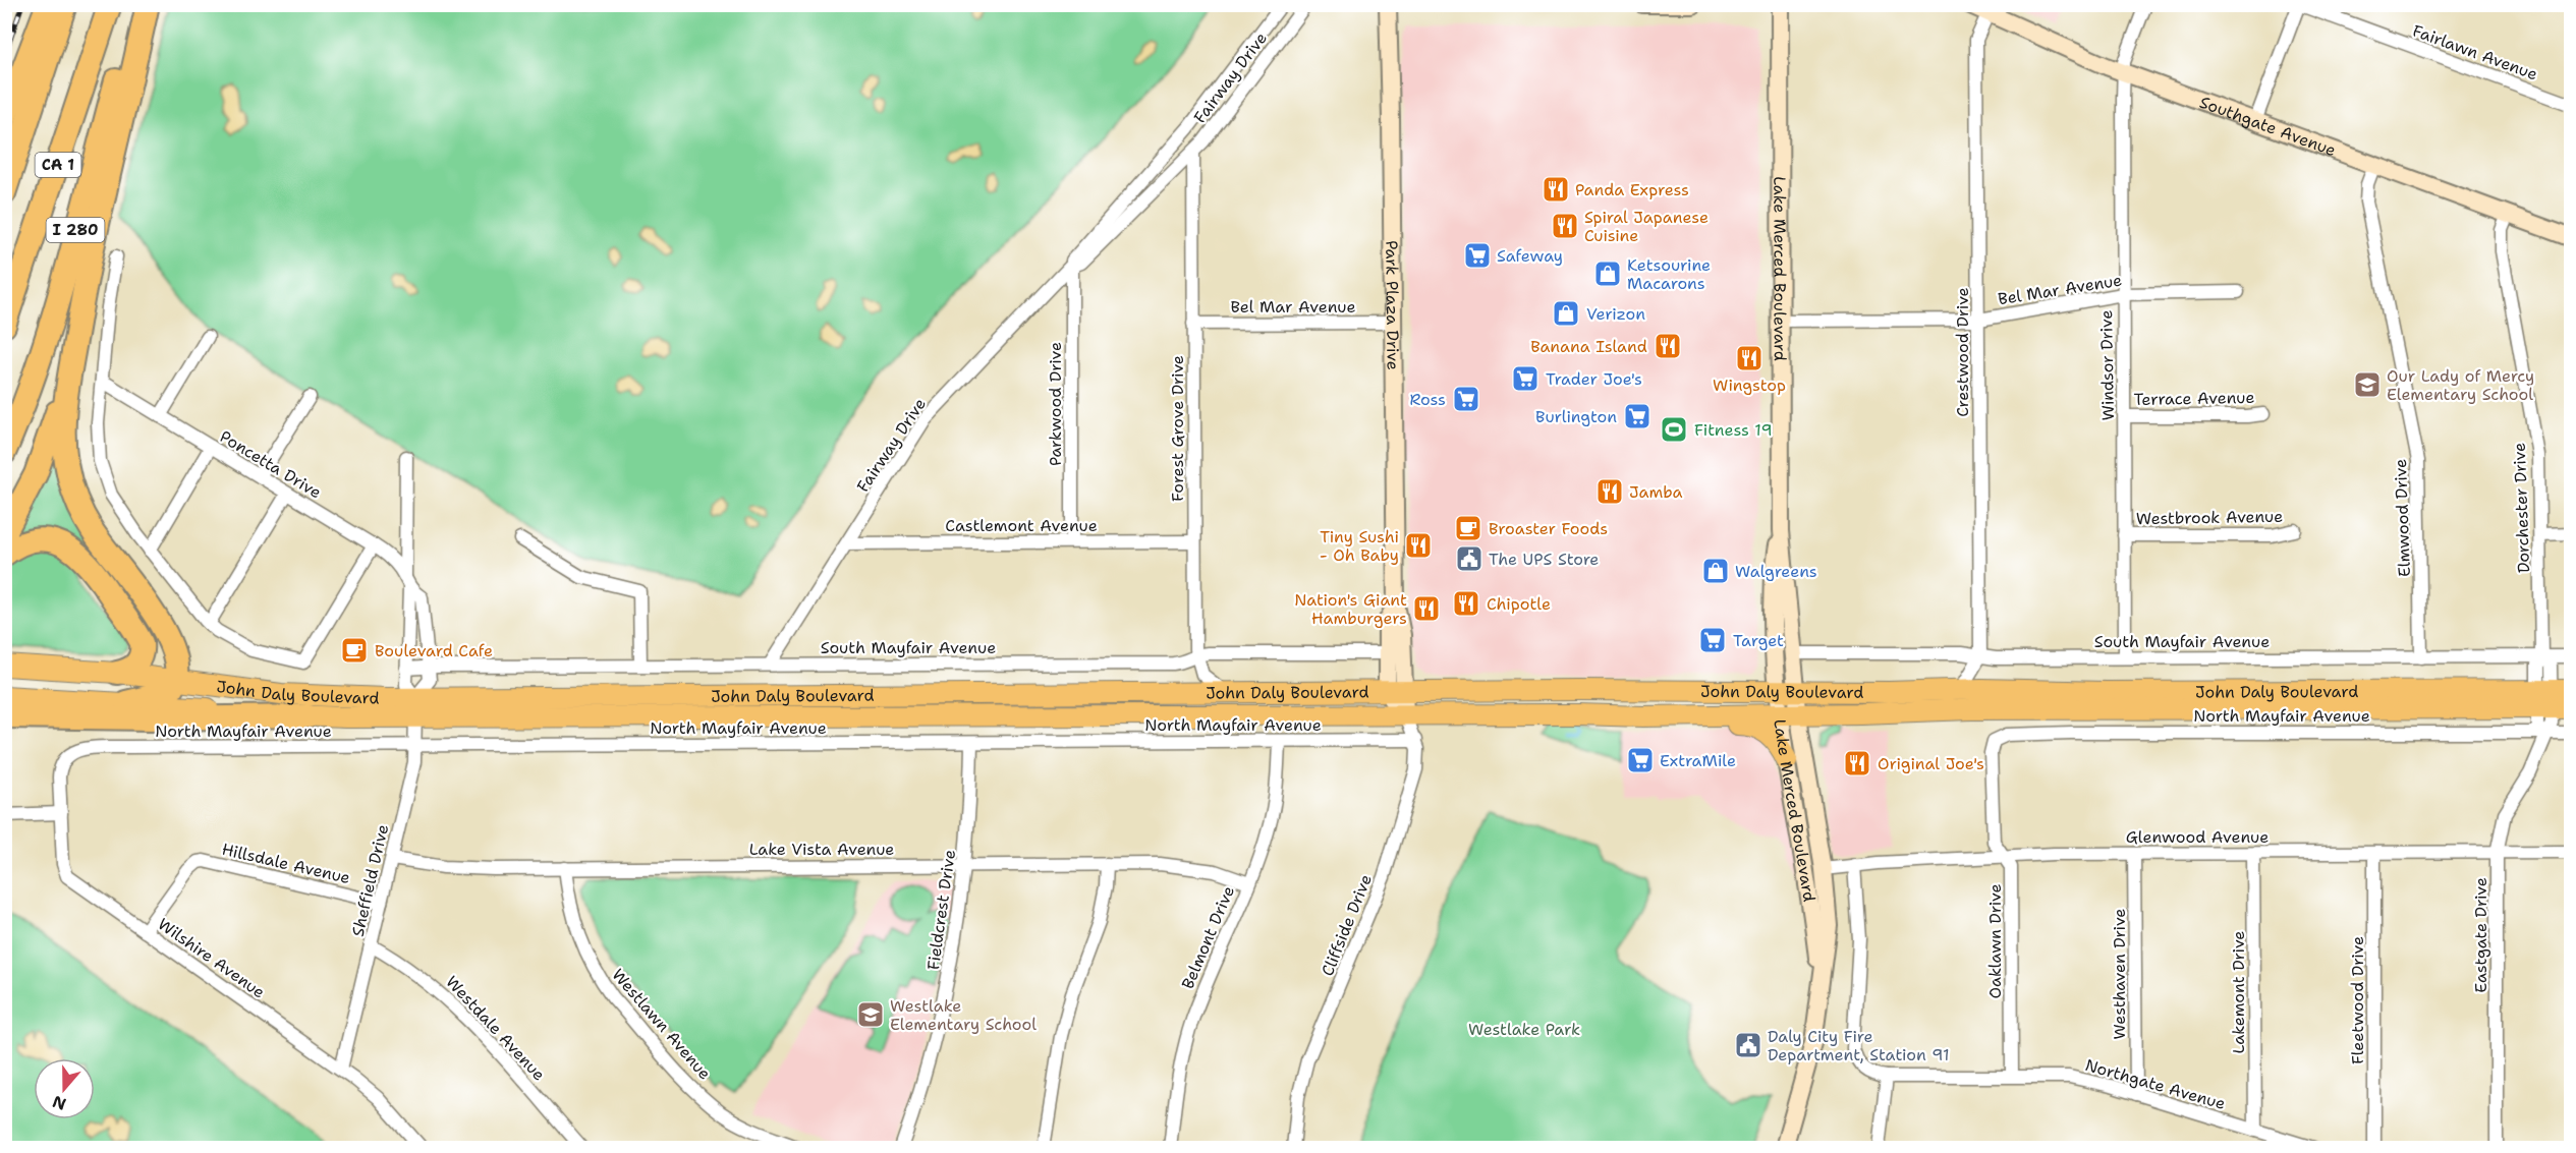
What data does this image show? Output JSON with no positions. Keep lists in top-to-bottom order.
{
  "streets": {
    "highway": ["CA 1", "I 280"],
    "main road": ["John Daly Boulevard"],
    "street": [
      "Fairlawn Avenue",
      "Fairway Drive",
      "Southgate Avenue",
      "Lake Merced Boulevard",
      "Bel Mar Avenue",
      "Park Plaza Drive",
      "Crestwood Drive",
      "Windsor Drive",
      "Terrace Avenue",
      "Parkwood Drive",
      "Forest Grove Drive",
      "Poncetta Drive",
      "Dorchester Drive",
      "Westbrook Avenue",
      "Elmwood Drive",
      "Castlemont Avenue",
      "South Mayfair Avenue",
      "North Mayfair Avenue",
      "Glenwood Avenue",
      "Lake Vista Avenue",
      "Hillsdale Avenue",
      "Sheffield Drive",
      "Fieldcrest Drive",
      "Cliffside Drive",
      "Eastgate Drive",
      "Belmont Drive",
      "Oaklawn Drive",
      "Wilshire Avenue",
      "Westhaven Drive",
      "Lakemont Drive",
      "Fleetwood Drive",
      "Westlawn Avenue",
      "Westdale Avenue",
      "Northgate Avenue"
    ]
  },
  "crossings": [
    ["Fairway Drive", "Parkwood Drive"],
    ["Fairway Drive", "Forest Grove Drive"],
    ["Fairway Drive", "Castlemont Avenue"],
    ["Fairway Drive", "South Mayfair Avenue"],
    ["Southgate Avenue", "Crestwood Drive"],
    ["Southgate Avenue", "Windsor Drive"],
    ["Southgate Avenue", "Dorchester Drive"],
    ["Southgate Avenue", "Elmwood Drive"],
    ["Lake Merced Boulevard", "Bel Mar Avenue"],
    ["Lake Merced Boulevard", "South Mayfair Avenue"],
    ["Lake Merced Boulevard", "John Daly Boulevard"],
    ["Lake Merced Boulevard", "Glenwood Avenue"],
    ["Bel Mar Avenue", "Park Plaza Drive"],
    ["Bel Mar Avenue", "Crestwood Drive"],
    ["Bel Mar Avenue", "Windsor Drive"],
    ["Bel Mar Avenue", "Forest Grove Drive"],
    ["Park Plaza Drive", "South Mayfair Avenue"],
    ["Park Plaza Drive", "John Daly Boulevard"],
    ["Park Plaza Drive", "Cliffside Drive"],
    ["Crestwood Drive", "South Mayfair Avenue"],
    ["Windsor Drive", "Terrace Avenue"],
    ["Windsor Drive", "Westbrook Avenue"],
    ["Windsor Drive", "South Mayfair Avenue"],
    ["Parkwood Drive", "Castlemont Avenue"],
    ["Forest Grove Drive", "Castlemont Avenue"],
    ["Forest Grove Drive", "South Mayfair Avenue"],
    ["Forest Grove Drive", "John Daly Boulevard"],
    ["Poncetta Drive", "South Mayfair Avenue"],
    ["Poncetta Drive", "John Daly Boulevard"],
    ["Poncetta Drive", "Sheffield Drive"],
    ["Dorchester Drive", "South Mayfair Avenue"],
    ["Dorchester Drive", "John Daly Boulevard"],
    ["Elmwood Drive", "South Mayfair Avenue"],
    ["John Daly Boulevard", "Sheffield Drive"],
    ["John Daly Boulevard", "Cliffside Drive"],
    ["North Mayfair Avenue", "Sheffield Drive"],
    ["North Mayfair Avenue", "Fieldcrest Drive"],
    ["North Mayfair Avenue", "Cliffside Drive"],
    ["North Mayfair Avenue", "Eastgate Drive"],
    ["North Mayfair Avenue", "Belmont Drive"],
    ["North Mayfair Avenue", "Oaklawn Drive"],
    ["North Mayfair Avenue", "Wilshire Avenue"],
    ["Glenwood Avenue", "Eastgate Drive"],
    ["Glenwood Avenue", "Oaklawn Drive"],
    ["Glenwood Avenue", "Westhaven Drive"],
    ["Glenwood Avenue", "Lakemont Drive"],
    ["Glenwood Avenue", "Fleetwood Drive"],
    ["Glenwood Avenue", "Northgate Avenue"],
    ["Lake Vista Avenue", "Sheffield Drive"],
    ["Lake Vista Avenue", "Fieldcrest Drive"],
    ["Lake Vista Avenue", "Belmont Drive"],
    ["Lake Vista Avenue", "Westlawn Avenue"],
    ["Hillsdale Avenue", "Sheffield Drive"],
    ["Hillsdale Avenue", "Wilshire Avenue"],
    ["Sheffield Drive", "Wilshire Avenue"],
    ["Sheffield Drive", "Westdale Avenue"],
    ["Oaklawn Drive", "Northgate Avenue"],
    ["Westhaven Drive", "Northgate Avenue"],
    ["Lakemont Drive", "Northgate Avenue"]
  ],
  "parks": ["Westlake Park"],
  "places": {
    "restaurant": [
      "Panda Express",
      "Spiral Japanese Cuisine",
      "Banana Island",
      "Wingstop",
      "Jamba",
      "Tiny Sushi - Oh Baby",
      "Chipotle",
      "Nation's Giant Hamburgers",
      "Original Joe's"
    ],
    "supermarket": [
      "Safeway",
      "Trader Joe's",
      "Ross",
      "Burlington",
      "Target",
      "ExtraMile"
    ],
    "shop": ["Ketsourine Macarons", "Verizon", "Walgreens"],
    "school or university": ["Our Lady of Mercy Elementary School", "Westlake Elementary School"],
    "sports": ["Fitness 19"],
    "cafe": ["Broaster Foods", "Boulevard Cafe"],
    "public building": ["The UPS Store", "Daly City Fire Department, Station 91"]
  },
  "north": "bottom"
}
